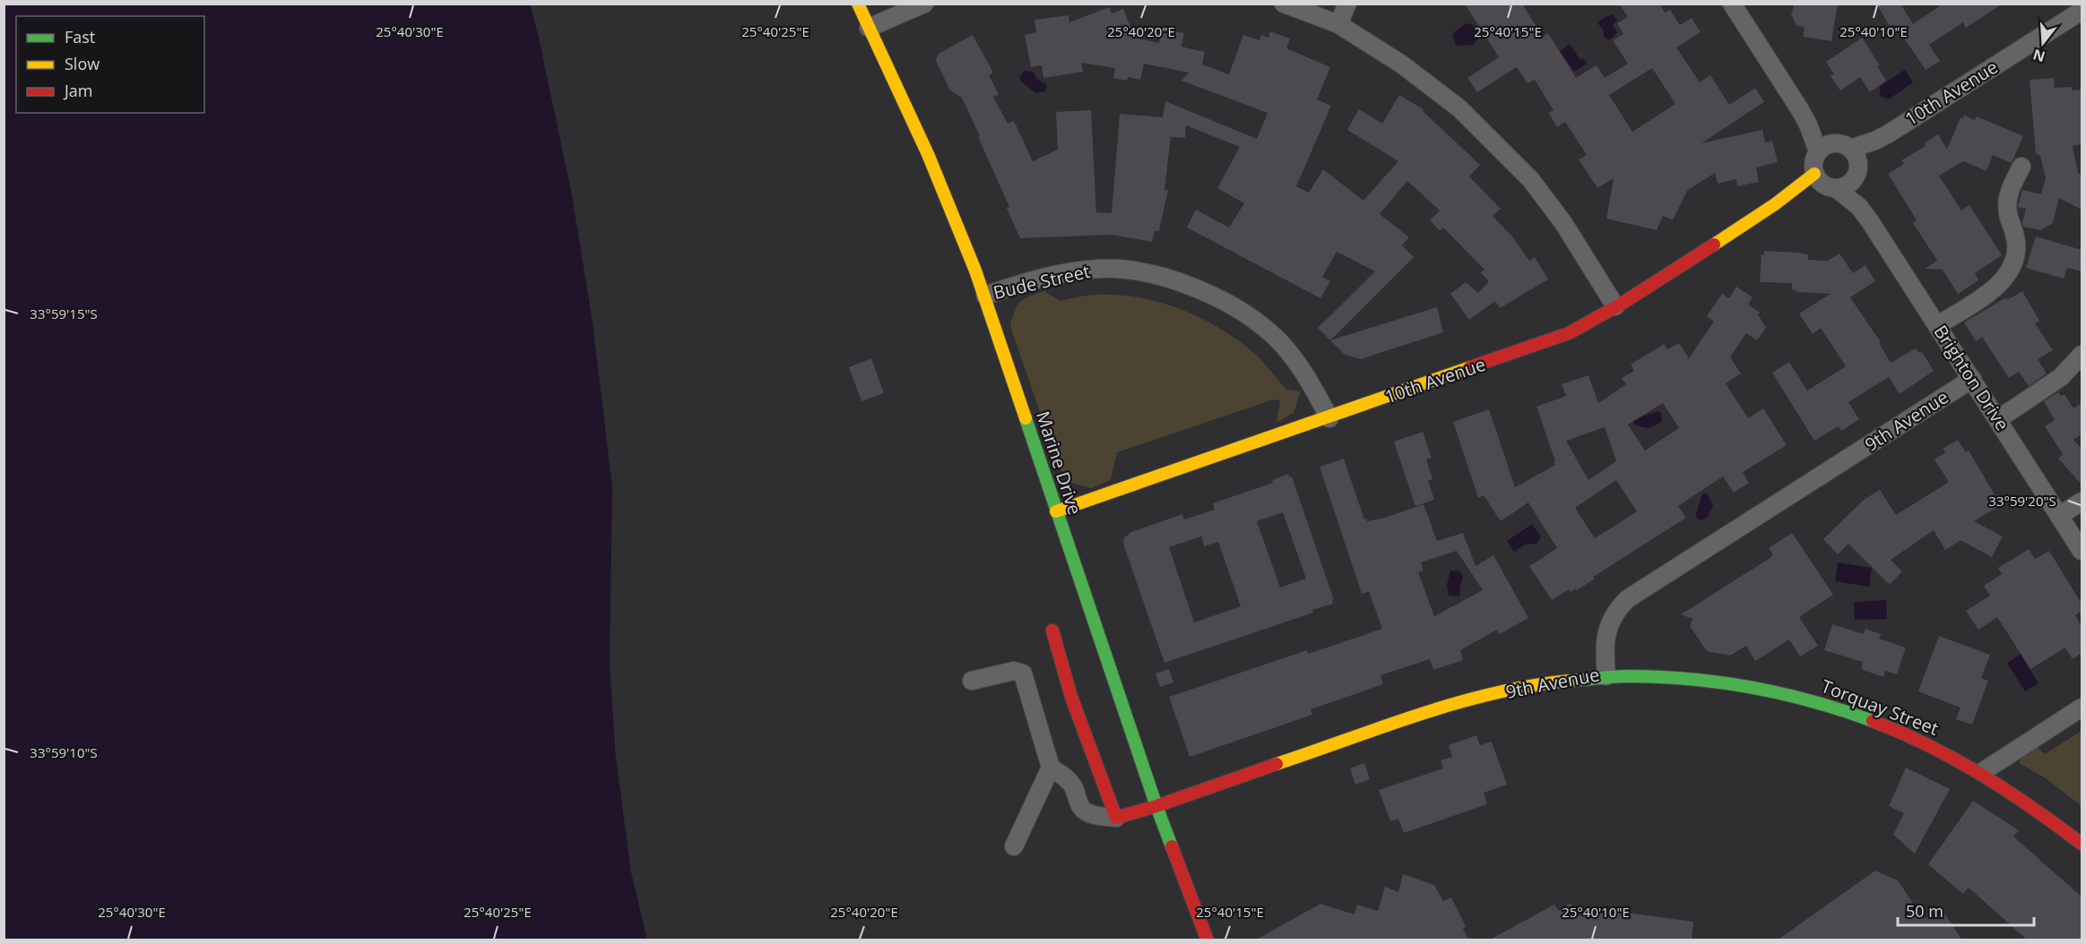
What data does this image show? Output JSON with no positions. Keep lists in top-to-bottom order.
{
  "streets": {
    "street": [
      "10th Avenue",
      "Bude Street",
      "Brighton Drive",
      "9th Avenue",
      "Marine Drive",
      "Torquay Street"
    ]
  },
  "crossings": [
    ["10th Avenue", "Bude Street"],
    ["10th Avenue", "Brighton Drive"],
    ["10th Avenue", "Marine Drive"],
    ["Bude Street", "Marine Drive"],
    ["Brighton Drive", "9th Avenue"],
    ["9th Avenue", "Marine Drive"],
    ["9th Avenue", "Torquay Street"]
  ],
  "legend": ["Fast", "Slow", "Jam"],
  "scale_bar": "50 m",
  "north": "bottom",
  "coordinates": [
    "25°40'30\"E",
    "25°40'25\"E",
    "25°40'20\"E",
    "25°40'15\"E",
    "25°40'10\"E",
    "33°59'15\"S",
    "33°59'20\"S",
    "33°59'10\"S"
  ]
}
